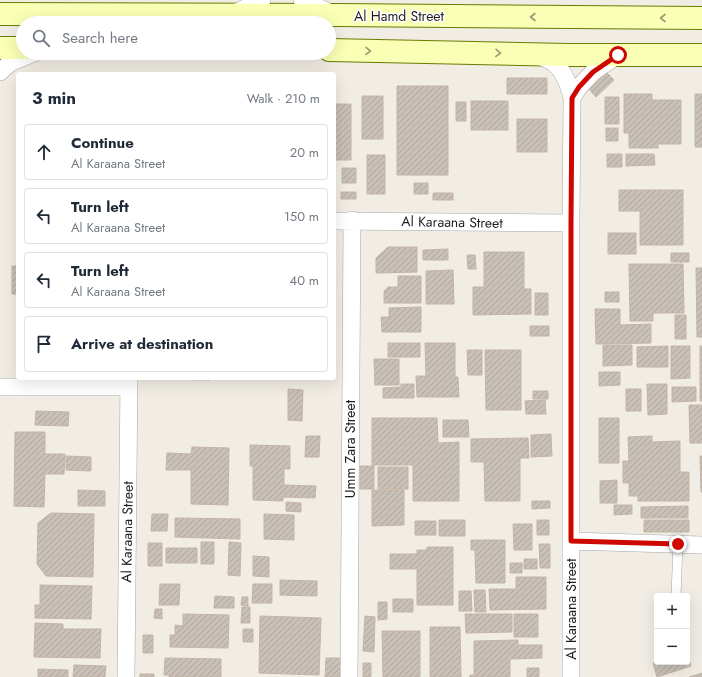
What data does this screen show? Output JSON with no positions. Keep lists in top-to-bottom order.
{
  "streets": {
    "street": ["Al Hamd Street", "Al Karaana Street", "Umm Zara Street"]
  },
  "crossings": [
    ["Al Karaana Street", "Umm Zara Street"]
  ],
  "page": {
    "search": "Search here",
    "heading": ["3 min", "Walk · 210 m"],
    "list": [
      ["Continue", "Al Karaana Street", "20 m"],
      ["Turn left", "Al Karaana Street", "150 m"],
      ["Turn left", "Al Karaana Street", "40 m"],
      "Arrive at destination"
    ],
    "map_buttons": ["+", "−"]
  }
}
